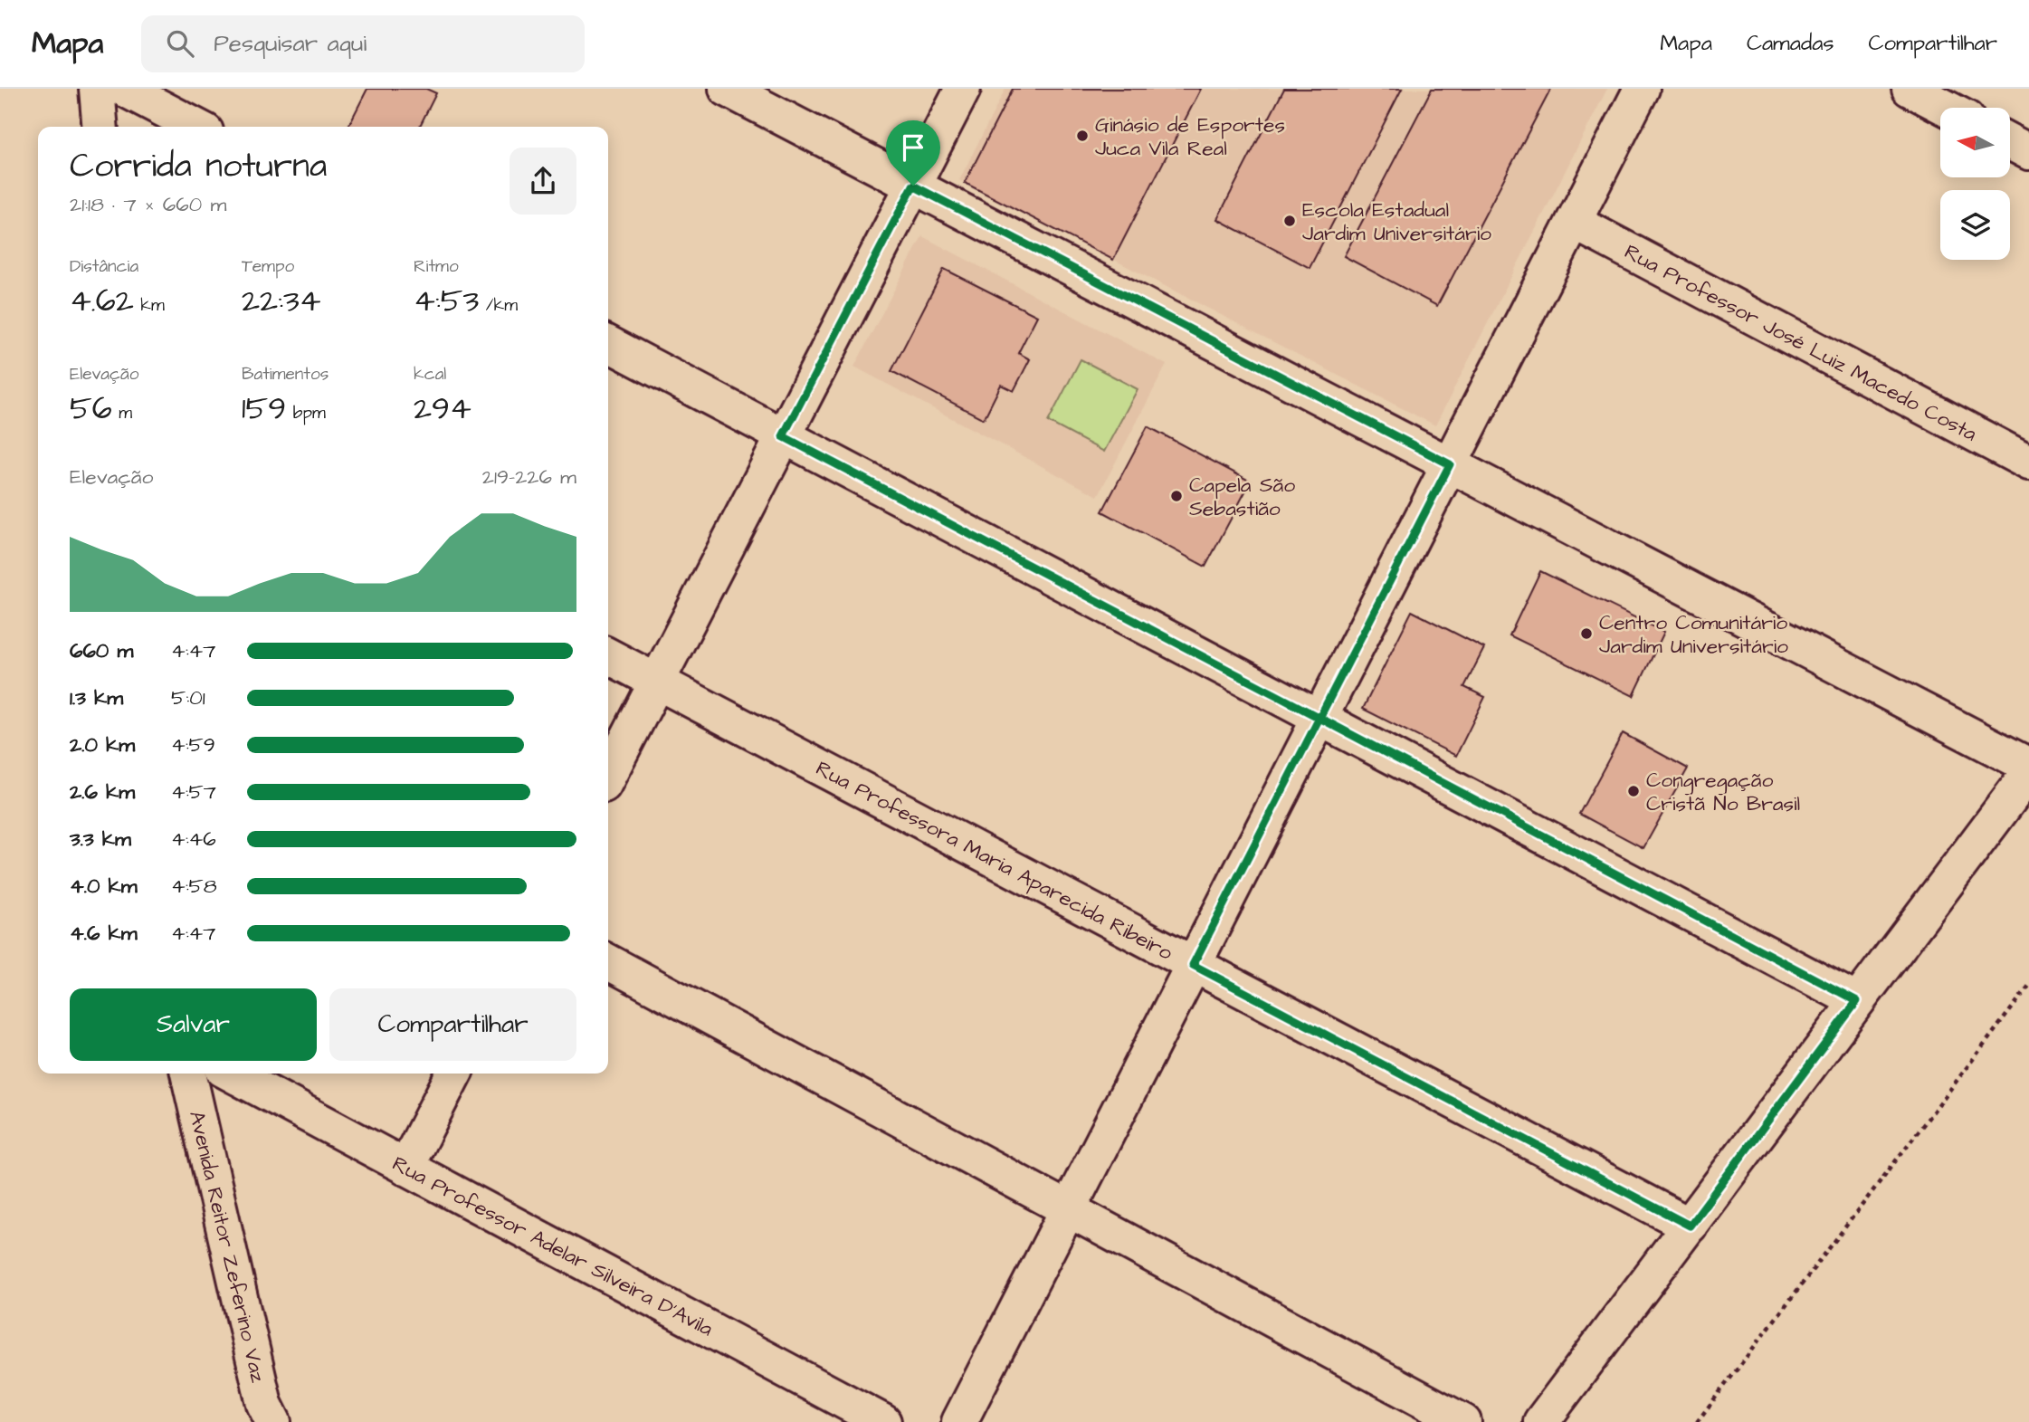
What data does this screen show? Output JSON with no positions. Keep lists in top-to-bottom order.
{
  "streets": {
    "street": [
      "Rua Professor José Luiz Macedo Costa",
      "Rua Professora Maria Aparecida Ribeiro",
      "Rua Professor Adelar Silveira D'Avila",
      "Avenida Reitor Zeferino Vaz"
    ]
  },
  "places": [
    "Ginásio de Esportes Juca Vila Real",
    "Escola Estadual Jardim Universitário",
    "Capela São Sebastião",
    "Centro Comunitário Jardim Universitário",
    "Congregação Cristã No Brasil"
  ],
  "north": "left",
  "page": {
    "header": "Mapa",
    "search": "Pesquisar aqui",
    "nav": ["Mapa", "Camadas", "Compartilhar"],
    "heading": ["Corrida noturna", "21:18 · 7 × 660 m"],
    "stats": [
      ["Distância", "4.62 km"],
      ["Tempo", "22:34"],
      ["Ritmo", "4:53 /km"],
      ["Elevação", "56 m"],
      ["Batimentos", "159 bpm"],
      ["kcal", "294"]
    ],
    "chart": ["Elevação", "219–226 m"],
    "list": [
      {
        "name": "660 m",
        "note": "4:47"
      },
      {
        "name": "1.3 km",
        "note": "5:01"
      },
      {
        "name": "2.0 km",
        "note": "4:59"
      },
      {
        "name": "2.6 km",
        "note": "4:57"
      },
      {
        "name": "3.3 km",
        "note": "4:46"
      },
      {
        "name": "4.0 km",
        "note": "4:58"
      },
      {
        "name": "4.6 km",
        "note": "4:47"
      }
    ],
    "buttons": ["Salvar", "Compartilhar"]
  }
}
